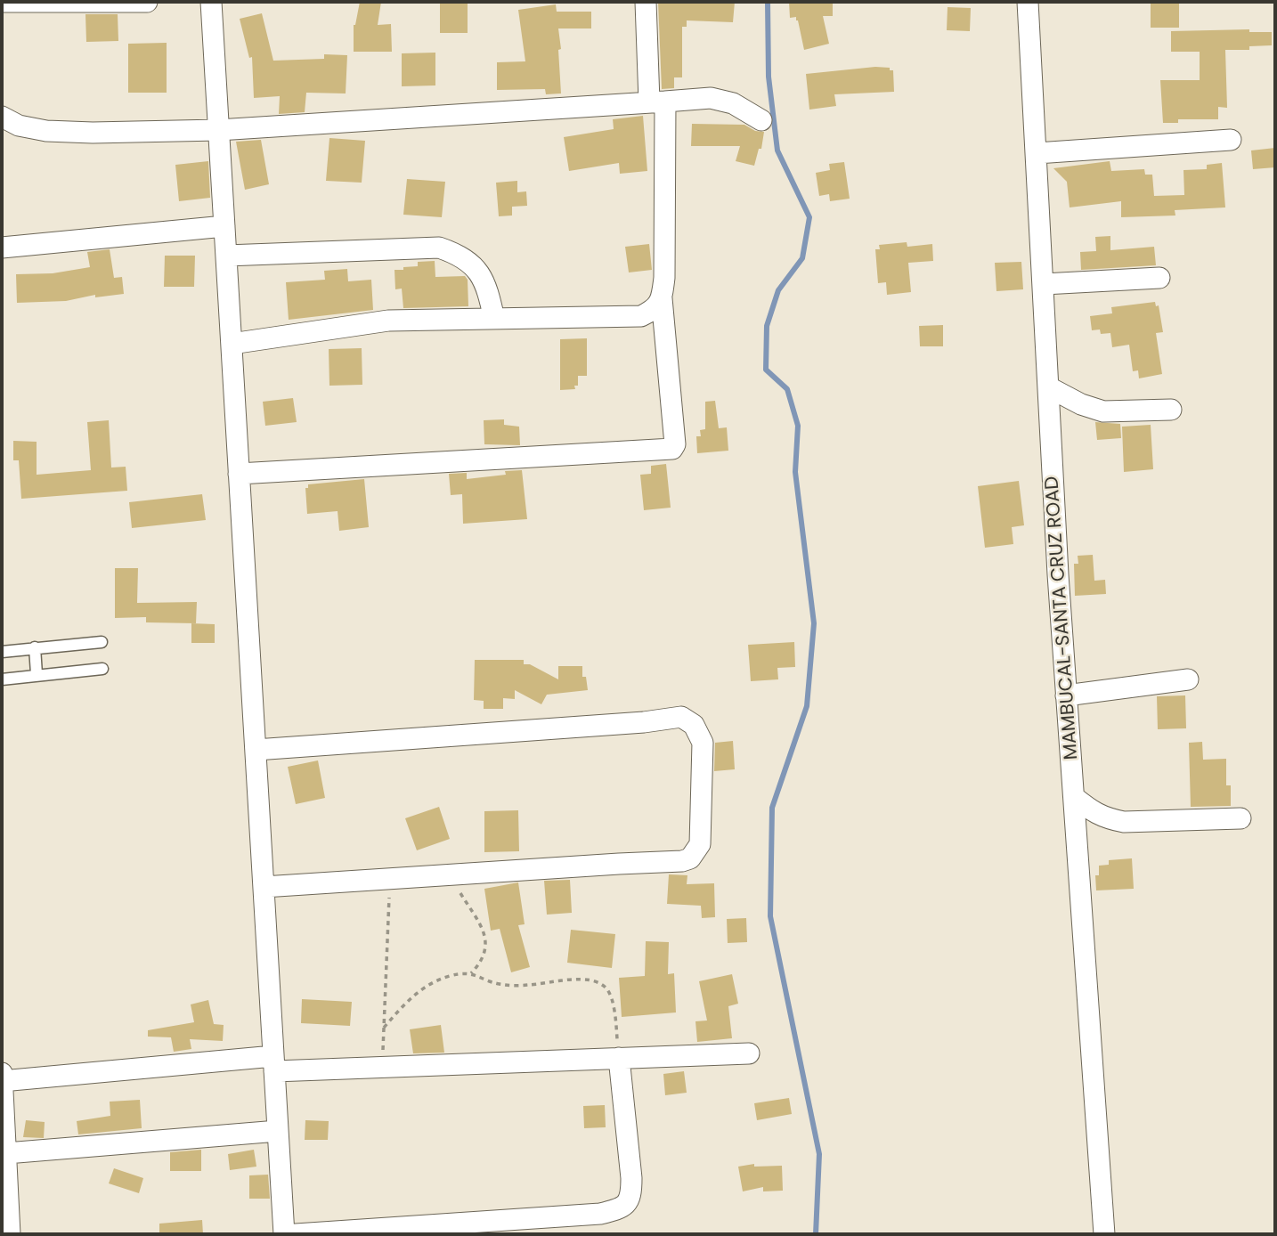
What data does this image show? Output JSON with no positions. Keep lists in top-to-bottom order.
{
  "streets": {
    "street": ["MAMBUCAL-SANTA CRUZ ROAD"]
  }
}
